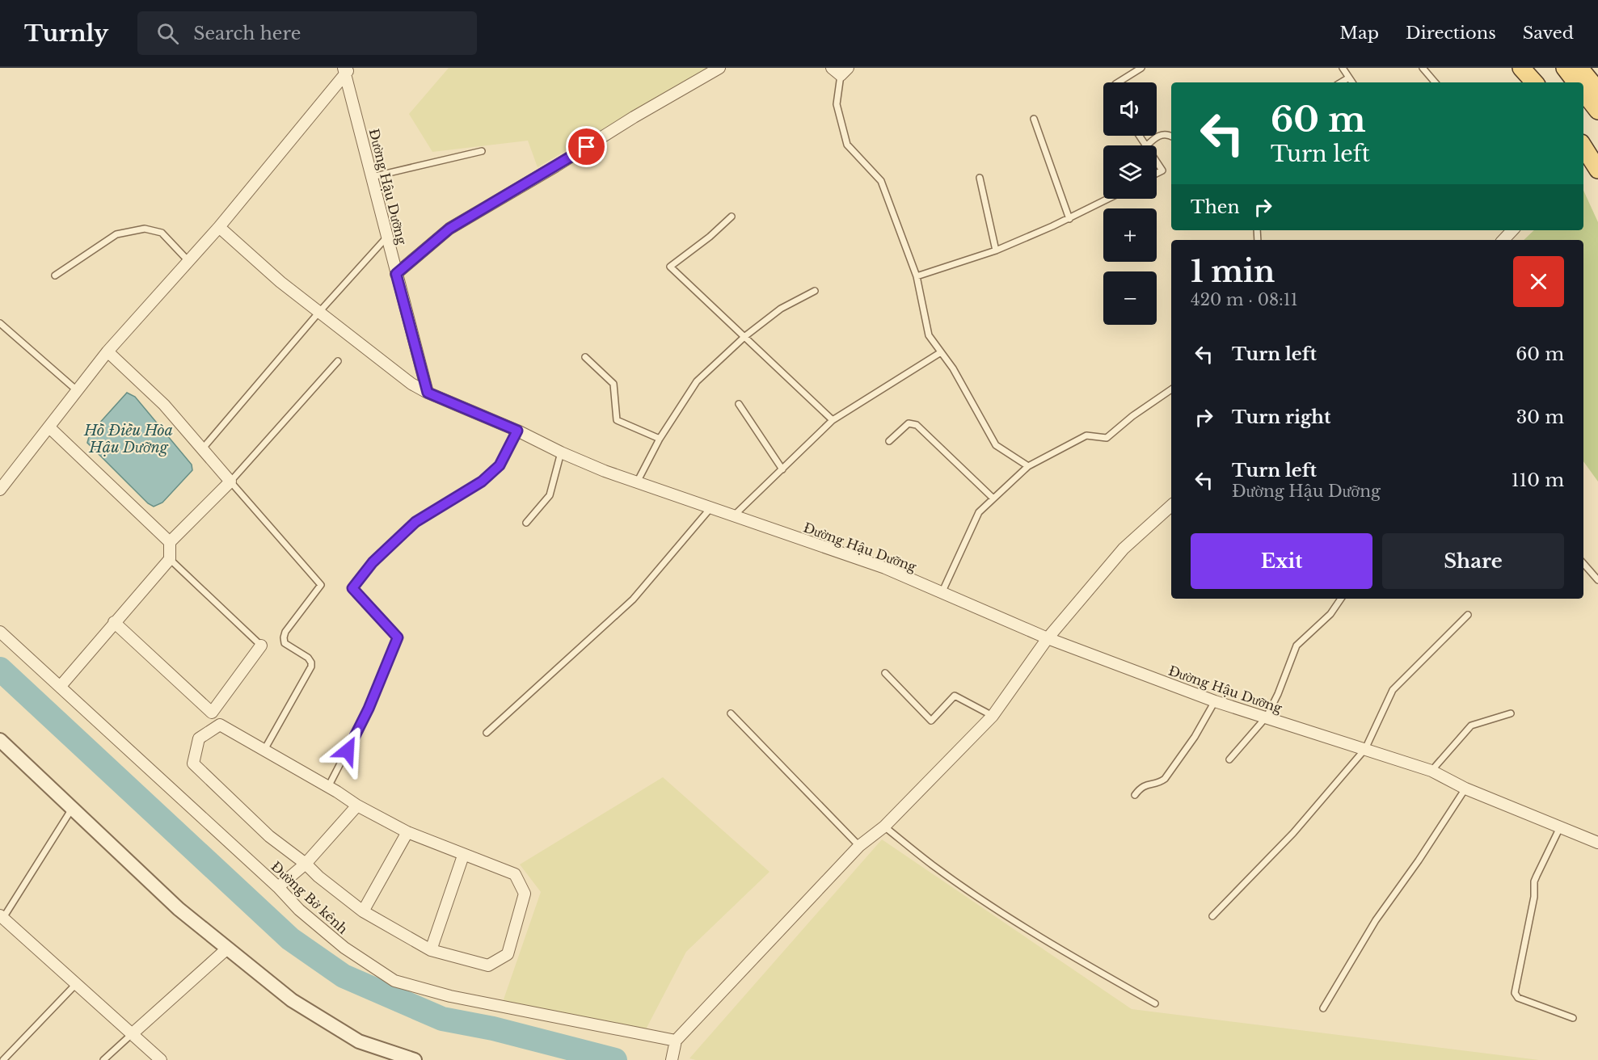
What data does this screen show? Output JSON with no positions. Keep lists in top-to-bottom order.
{
  "streets": {
    "street": ["Đường Hậu Dưỡng", "Đường Bờ kênh"]
  },
  "water": ["Hồ Điều Hòa Hậu Dưỡng"],
  "page": {
    "header": "Turnly",
    "search": "Search here",
    "nav": ["Map", "Directions", "Saved"],
    "map_buttons": ["+", "−"],
    "turn": ["60 m", "Turn left"],
    "then": "Then",
    "heading": ["1 min", "420 m · 08:11"],
    "list": [
      {
        "name": "Turn left",
        "value": "60 m"
      },
      {
        "name": "Turn right",
        "value": "30 m"
      },
      {
        "name": "Turn left",
        "note": "Đường Hậu Dưỡng",
        "value": "110 m"
      }
    ],
    "buttons": ["Exit", "Share"]
  }
}
